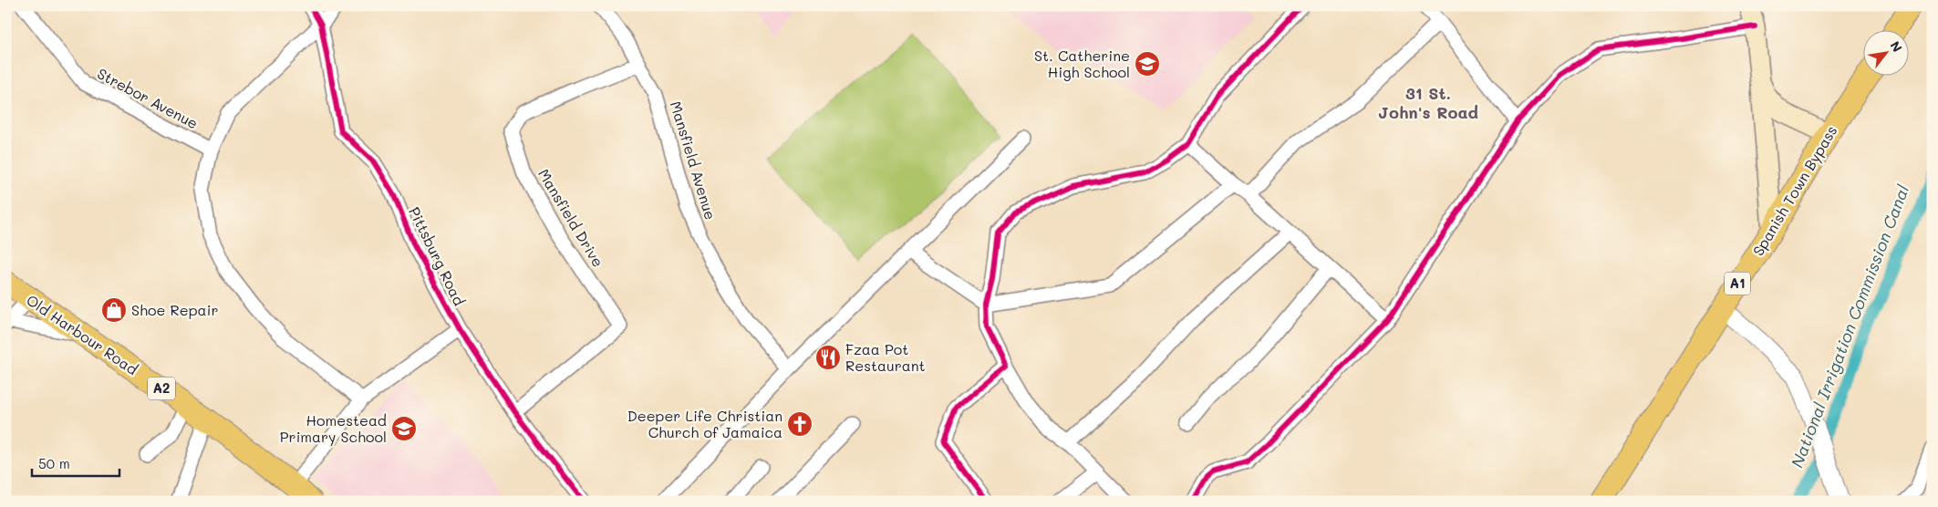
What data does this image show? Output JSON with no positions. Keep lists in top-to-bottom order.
{
  "streets": {
    "main road": [
      "Spanish Town Bypass",
      "A1",
      "Old Harbour Road",
      "A2"
    ],
    "street": [
      "Strebor Avenue",
      "Mansfield Avenue",
      "Mansfield Drive",
      "Pittsburg Road"
    ]
  },
  "crossings": [
    ["Mansfield Avenue", "Mansfield Drive"],
    ["Mansfield Drive", "Pittsburg Road"]
  ],
  "districts": ["31 St. John's Road"],
  "water": ["National Irrigation Commission Canal"],
  "places": {
    "school or university": ["St. Catherine High School", "Homestead Primary School"],
    "shop": ["Shoe Repair"],
    "restaurant": ["Fzaa Pot Restaurant"],
    "church": ["Deeper Life Christian Church of Jamaica"]
  },
  "scale_bar": "50 m",
  "north": "top right"
}
